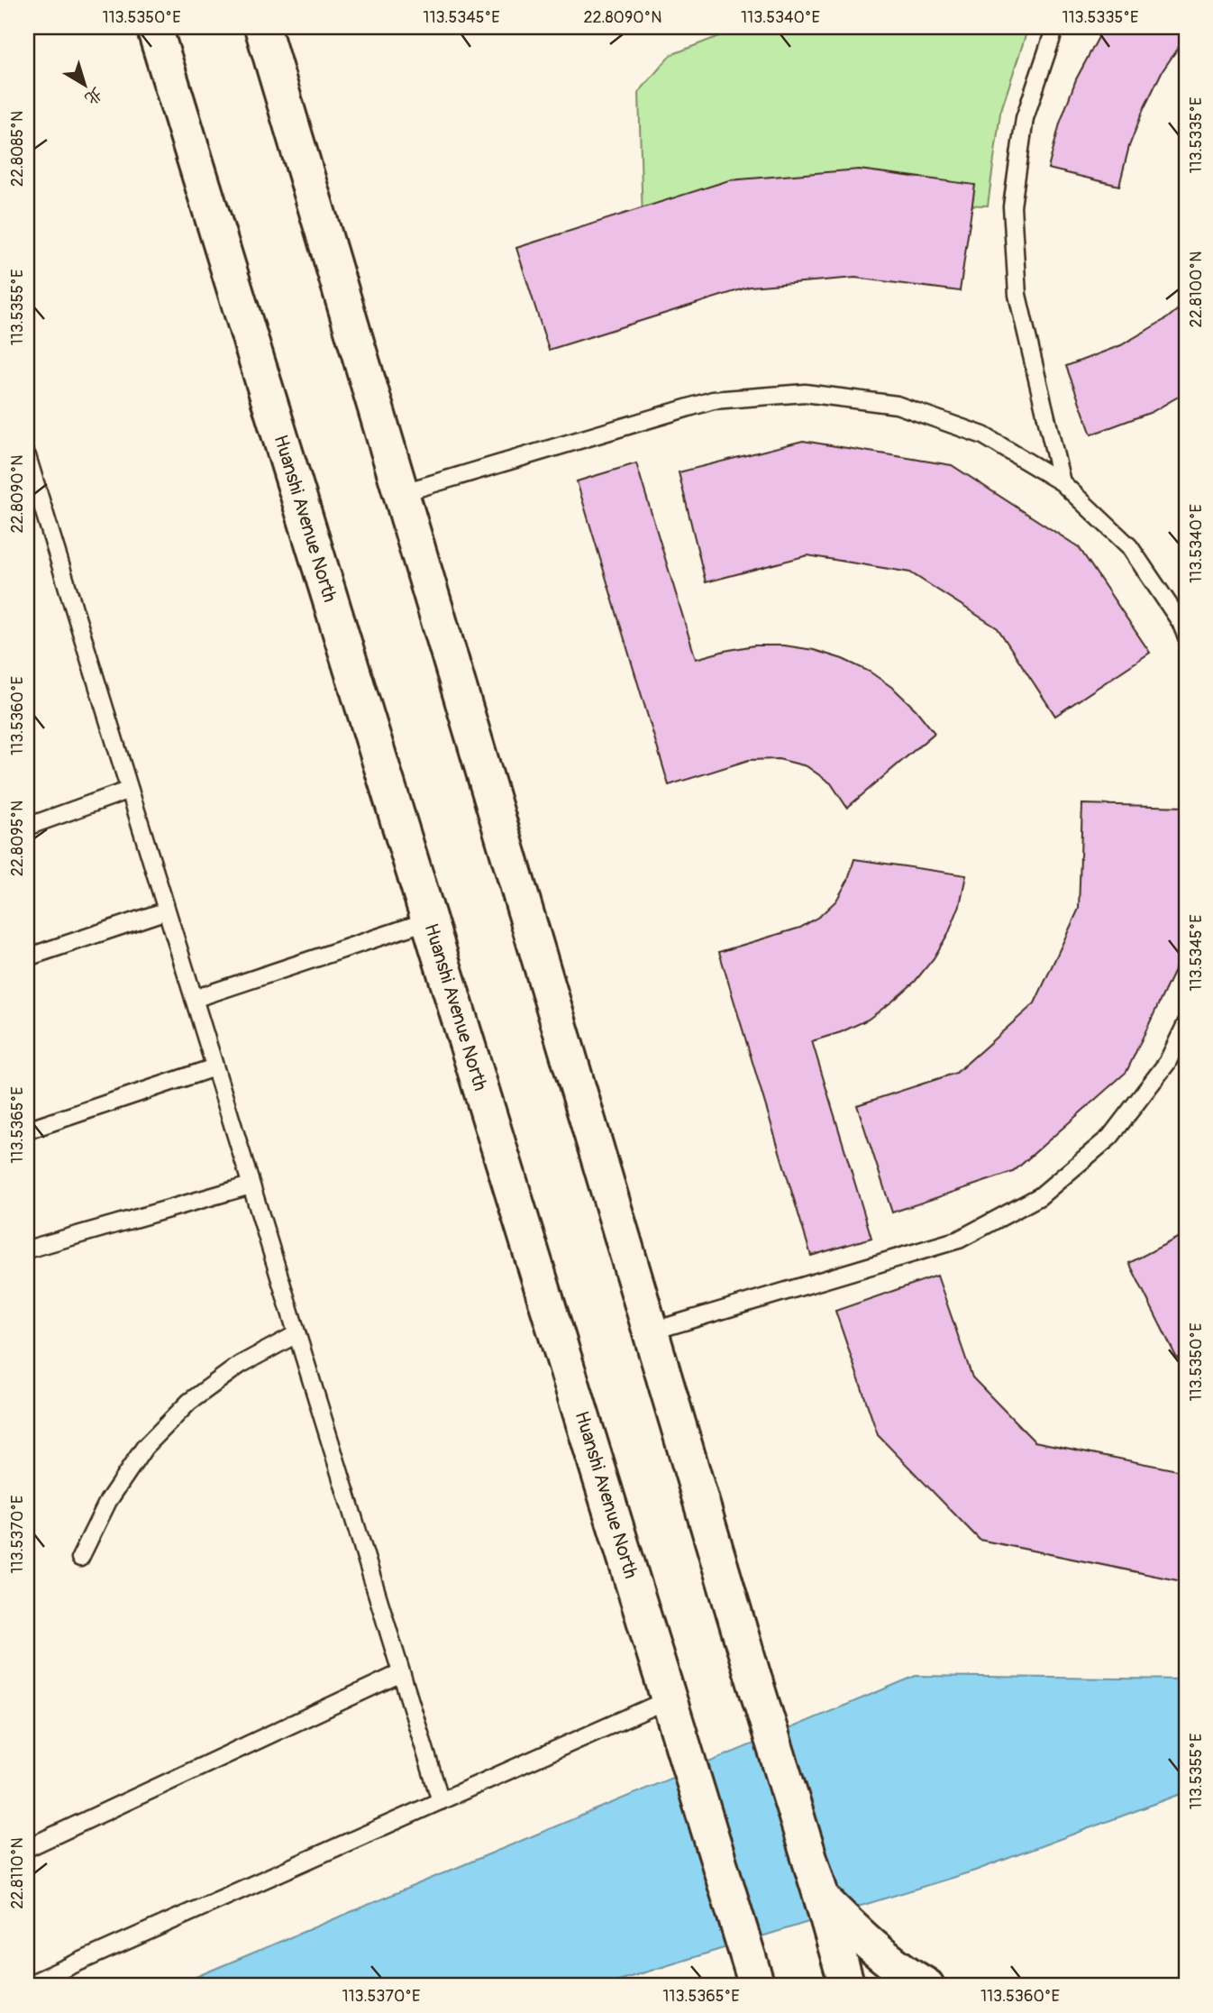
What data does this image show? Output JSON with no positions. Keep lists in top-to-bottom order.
{
  "streets": {
    "main road": ["Huanshi Avenue North"]
  },
  "north": "bottom right",
  "coordinates": [
    "113.5350°E",
    "113.5345°E",
    "22.8090°N",
    "113.5340°E",
    "113.5335°E",
    "22.8085°N",
    "22.8100°N",
    "113.5355°E",
    "113.5360°E",
    "22.8095°N",
    "113.5365°E",
    "113.5370°E",
    "22.8110°N"
  ]
}
